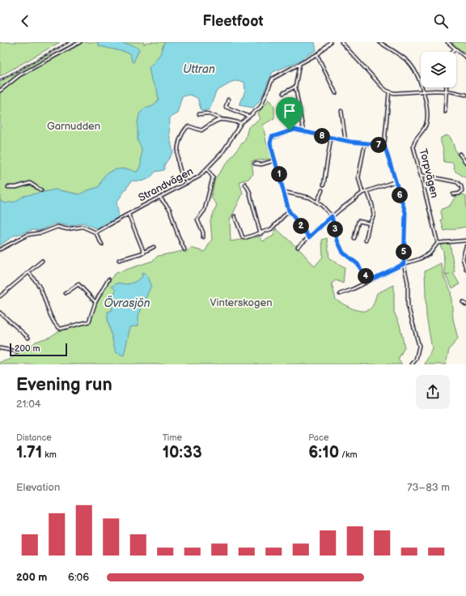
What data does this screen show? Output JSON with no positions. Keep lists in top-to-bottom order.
{
  "streets": {
    "street": ["Torpvägen", "Strandvägen"]
  },
  "water": ["Uttran", "Övrasjön"],
  "parks": ["Garnudden", "Vinterskogen"],
  "scale_bar": "200 m",
  "page": {
    "header": "Fleetfoot",
    "pins": [
      "8",
      "7",
      "1",
      "6",
      "2",
      "3",
      "5",
      "4"
    ],
    "scale": "200 m",
    "heading": ["Evening run", "21:04"],
    "stats": [
      ["Distance", "1.71 km"],
      ["Time", "10:33"],
      ["Pace", "6:10 /km"]
    ],
    "chart": ["Elevation", "73–83 m"],
    "list": [
      {
        "name": "200 m",
        "note": "6:06"
      }
    ]
  }
}
